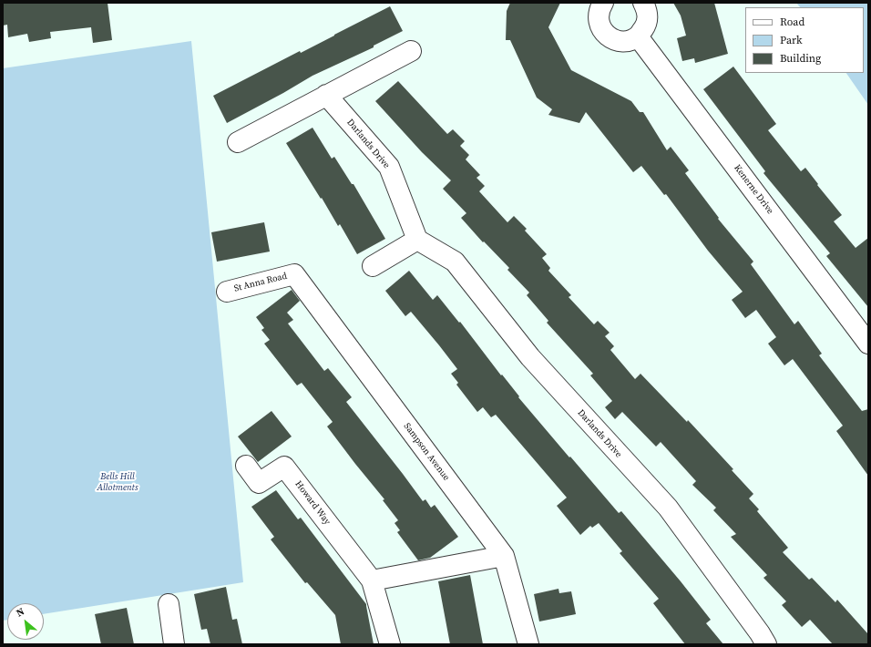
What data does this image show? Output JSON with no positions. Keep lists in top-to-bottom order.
{
  "streets": {
    "street": [
      "Darlands Drive",
      "Kenerne Drive",
      "St Anna Road",
      "Sampson Avenue",
      "Howard Way"
    ]
  },
  "crossings": [
    ["St Anna Road", "Sampson Avenue"]
  ],
  "parks": ["Bells Hill Allotments"],
  "legend": ["Road", "Park", "Building"],
  "north": "top left"
}
